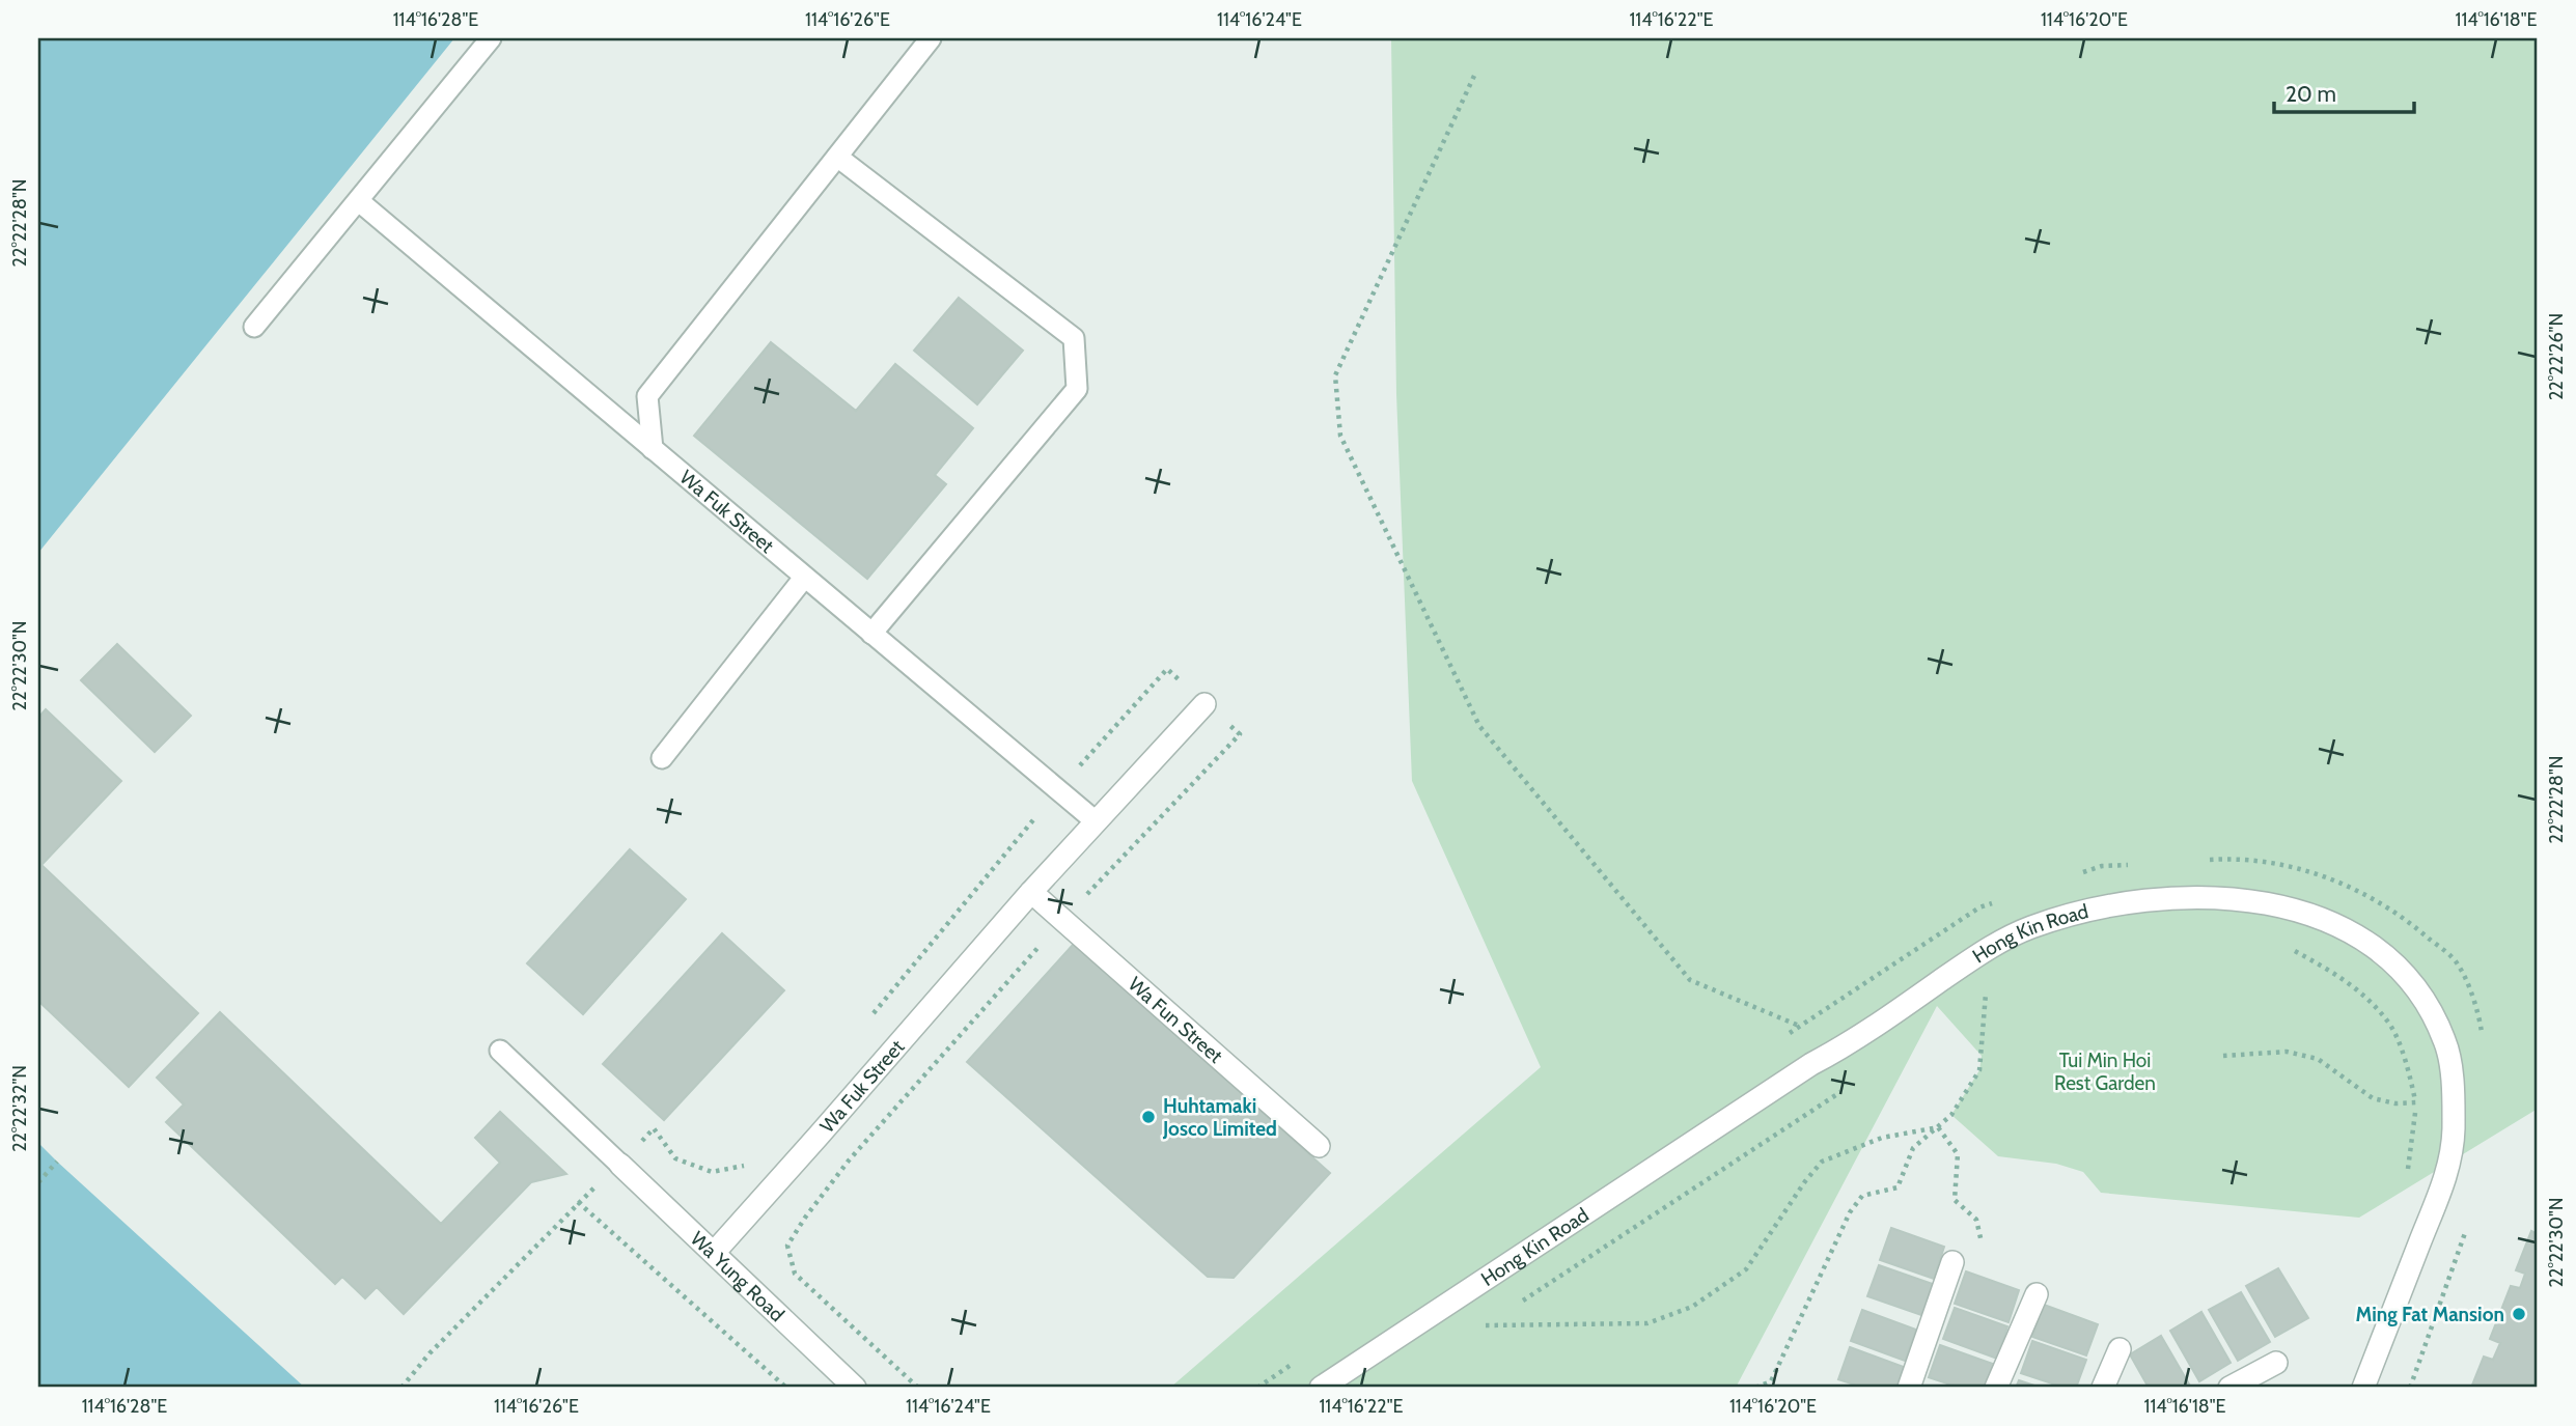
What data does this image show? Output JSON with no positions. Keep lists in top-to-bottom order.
{
  "streets": {
    "street": [
      "Wa Fuk Street",
      "Hong Kin Road",
      "Wa Fun Street",
      "Wa Yung Road"
    ]
  },
  "crossings": [
    ["Wa Fuk Street", "Wa Fun Street"],
    ["Wa Fuk Street", "Wa Yung Road"]
  ],
  "parks": ["Tui Min Hoi Rest Garden"],
  "places": ["Huhtamaki Josco Limited", "Ming Fat Mansion"],
  "scale_bar": "20 m",
  "coordinates": [
    "114°16'28\"E",
    "114°16'26\"E",
    "114°16'24\"E",
    "114°16'22\"E",
    "114°16'20\"E",
    "114°16'18\"E",
    "22°22'28\"N",
    "22°22'26\"N",
    "22°22'30\"N",
    "22°22'32\"N"
  ]
}
